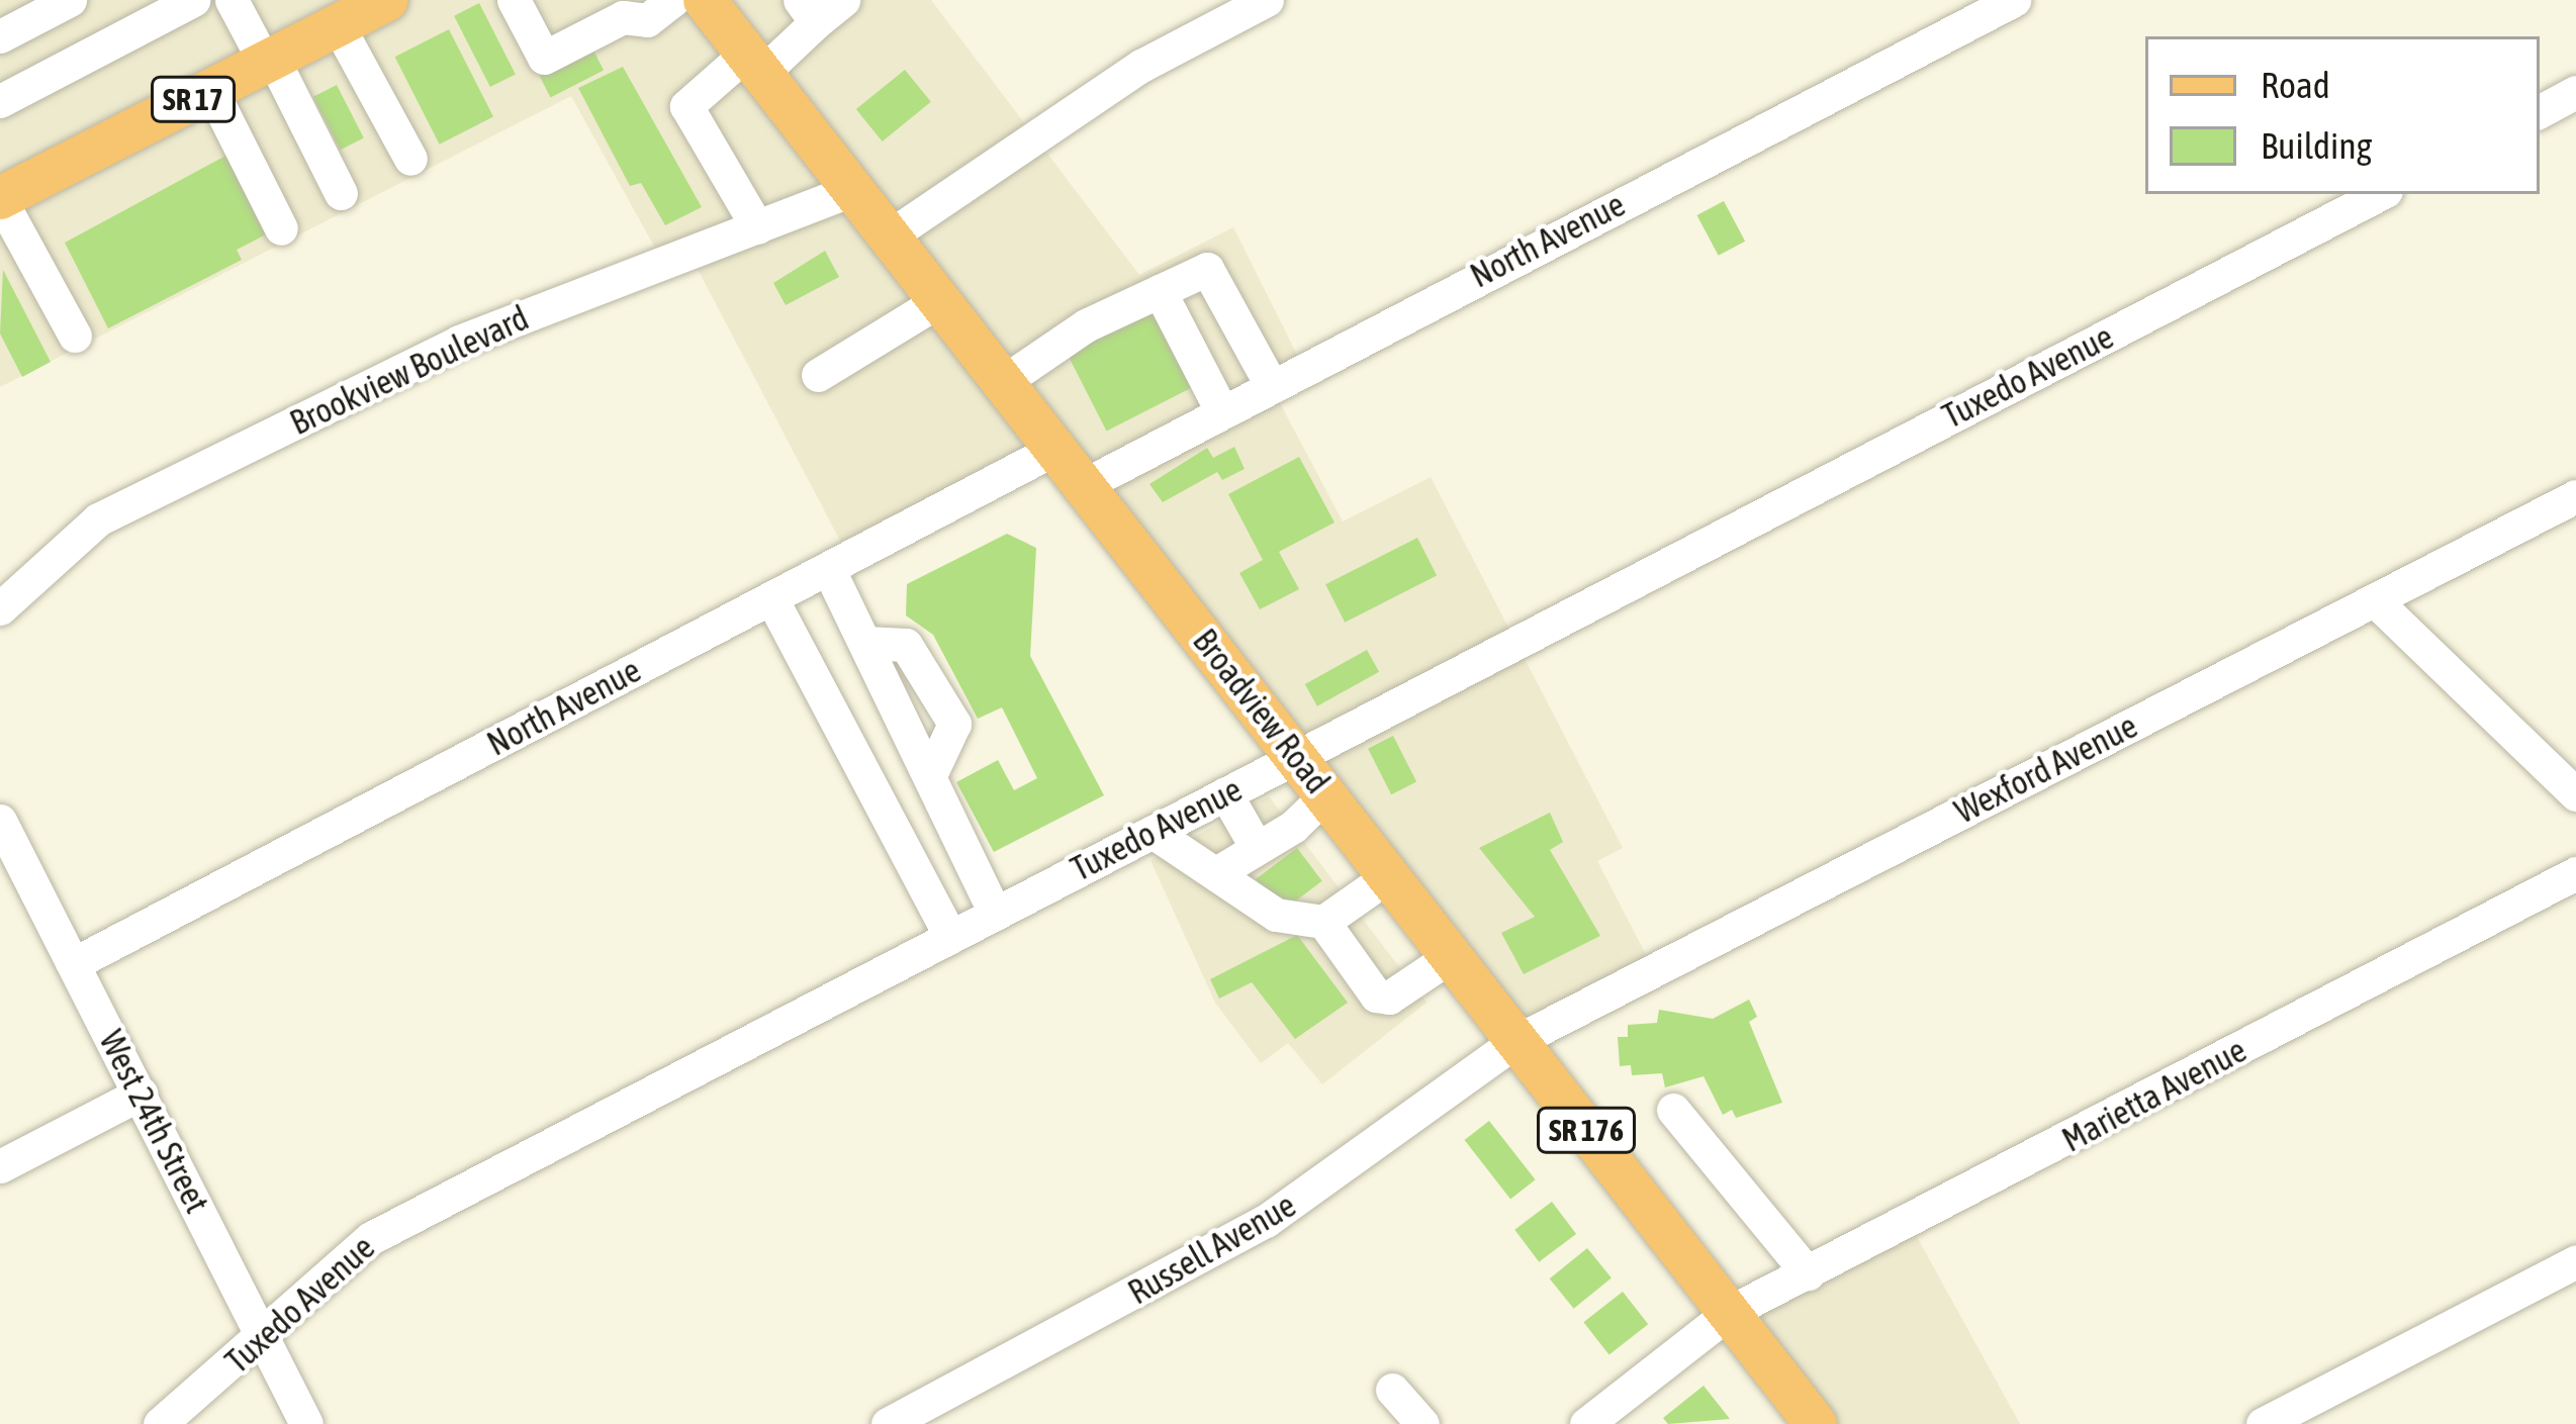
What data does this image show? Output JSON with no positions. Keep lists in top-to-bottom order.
{
  "streets": {
    "main road": ["SR 17", "Broadview Road", "SR 176"],
    "street": [
      "North Avenue",
      "Brookview Boulevard",
      "Tuxedo Avenue",
      "Wexford Avenue",
      "Marietta Avenue",
      "West 24th Street",
      "Russell Avenue"
    ]
  },
  "crossings": [
    ["North Avenue", "Broadview Road"],
    ["North Avenue", "West 24th Street"],
    ["Brookview Boulevard", "Broadview Road"],
    ["Tuxedo Avenue", "Broadview Road"],
    ["Tuxedo Avenue", "West 24th Street"],
    ["Broadview Road", "Wexford Avenue"],
    ["Broadview Road", "Marietta Avenue"],
    ["Broadview Road", "Russell Avenue"],
    ["Wexford Avenue", "Russell Avenue"]
  ],
  "legend": ["Road", "Building"]
}
